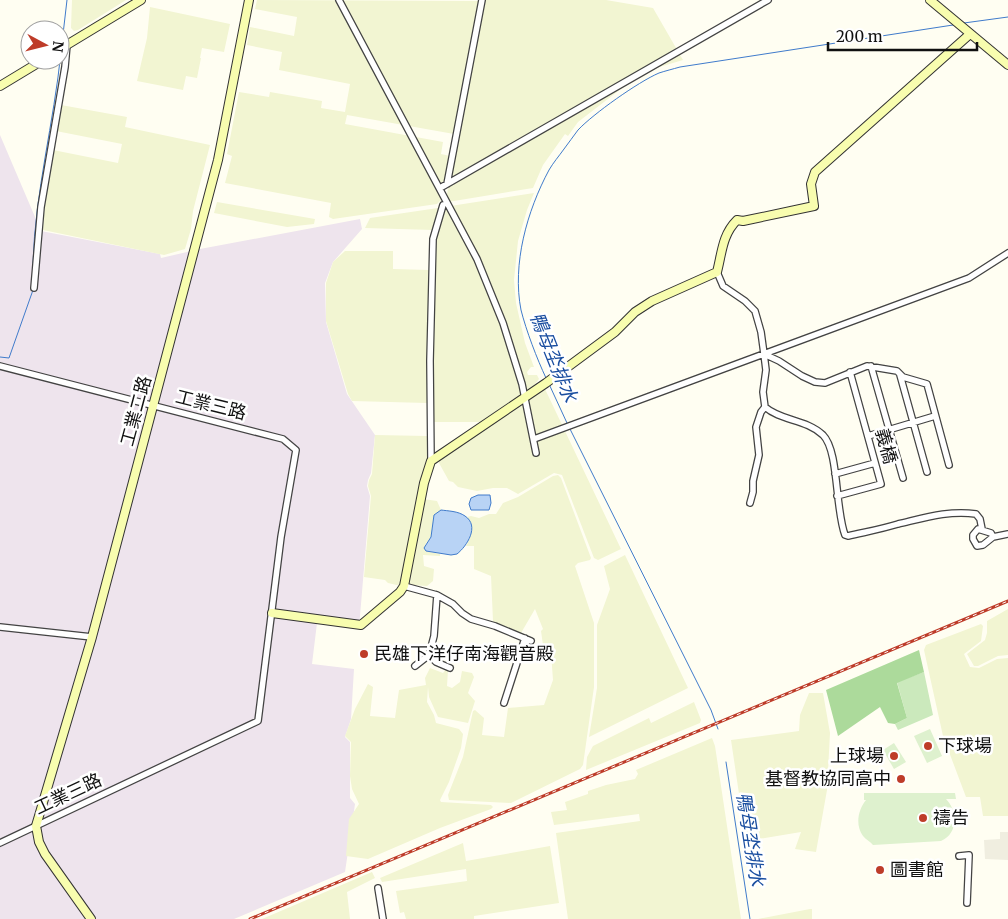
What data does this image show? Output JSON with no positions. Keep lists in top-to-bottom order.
{
  "streets": {
    "street": ["工業三路", "工業二路", "義橋"]
  },
  "crossings": [
    ["工業三路", "工業二路"]
  ],
  "water": ["鴨母坔排水"],
  "places": [
    "民雄下洋仔南海觀音殿",
    "下球場",
    "上球場",
    "基督教協同高中",
    "禱告",
    "圖書館"
  ],
  "scale_bar": "200 m",
  "north": "right"
}
